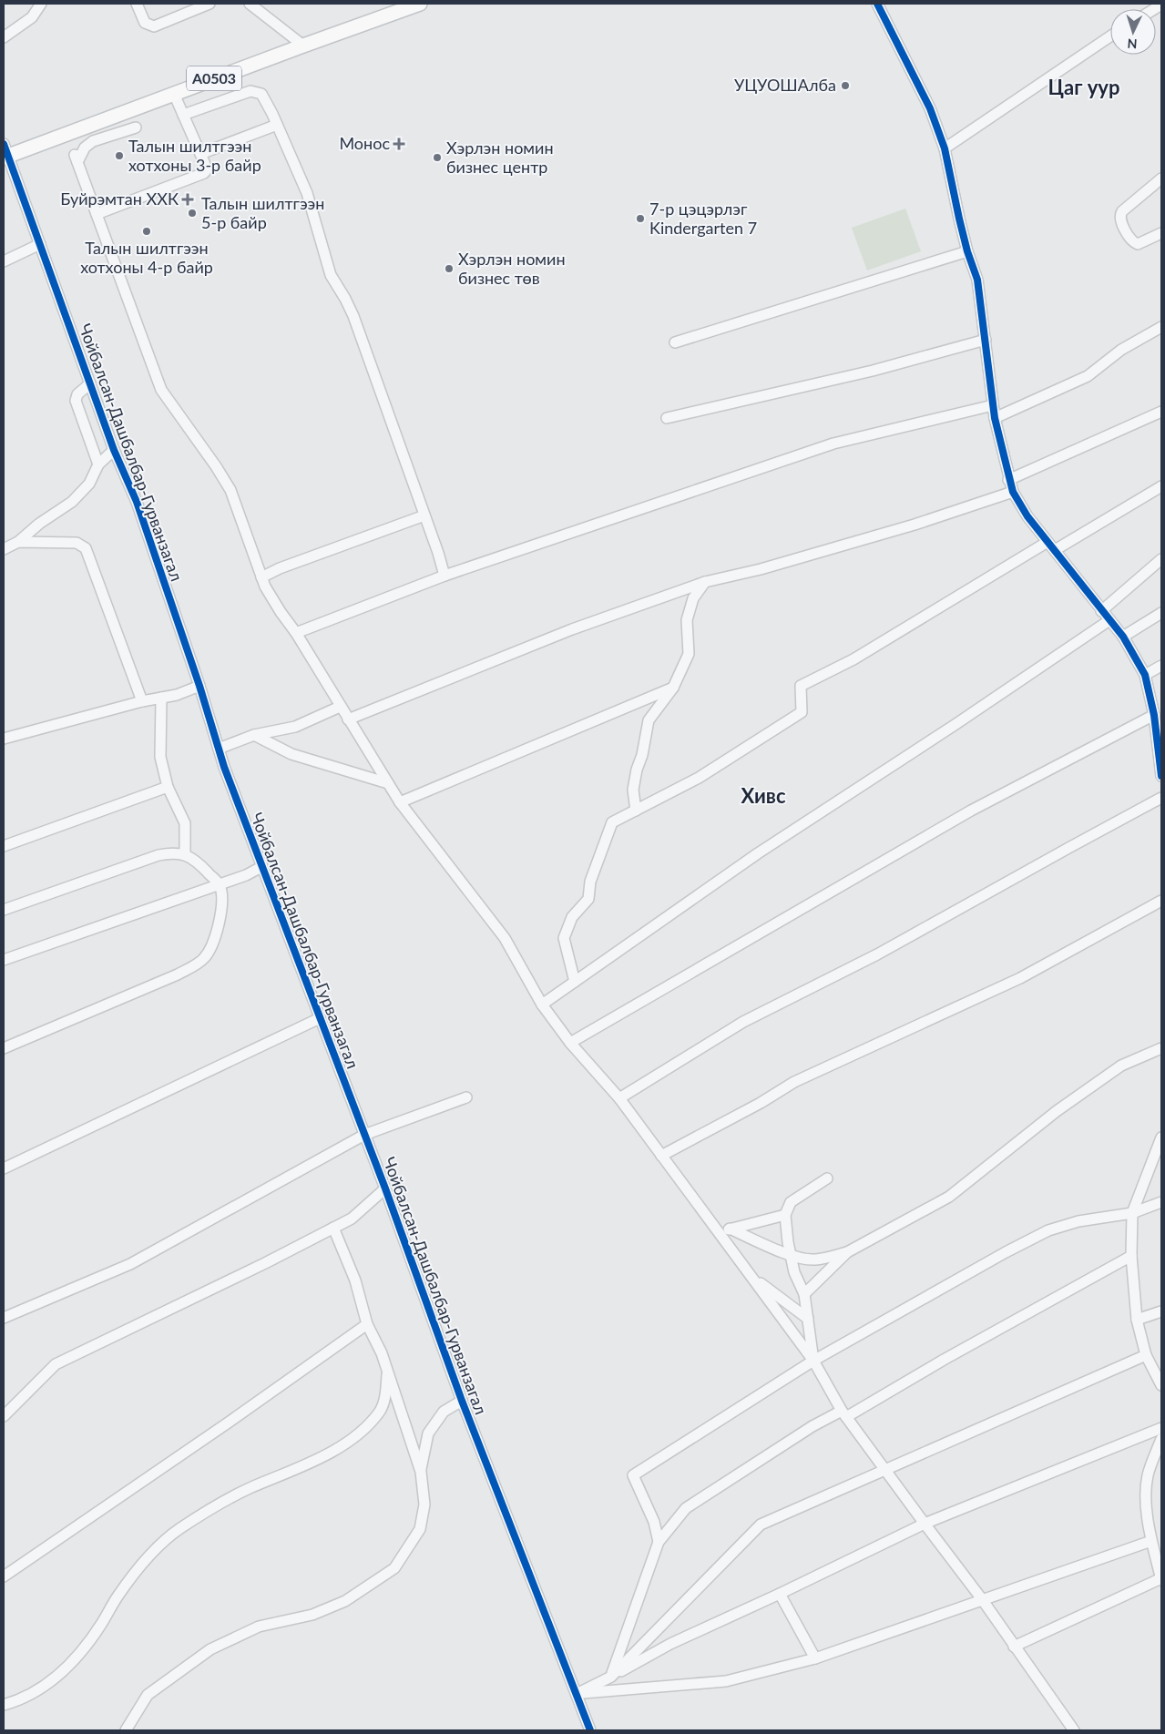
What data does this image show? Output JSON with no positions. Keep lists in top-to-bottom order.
{
  "streets": {
    "main road": ["A0503"],
    "street": ["Чойбалсан-Дашбалбар-Гурванзагал"]
  },
  "crossings": [
    ["A0503", "Чойбалсан-Дашбалбар-Гурванзагал"]
  ],
  "districts": ["Цаг уур", "Хивс"],
  "places": {
    "other": [
      "УЦУОШАлба",
      "Талын шилтгээн хотхоны 3-р байр",
      "Хэрлэн номин бизнес центр",
      "Талын шилтгээн 5-р байр",
      "7-р цэцэрлэг Kindergarten 7",
      "Талын шилтгээн хотхоны 4-р байр",
      "Хэрлэн номин бизнес төв"
    ],
    "health": ["Монос", "Буйрэмтан ХХК"]
  },
  "north": "bottom"
}
